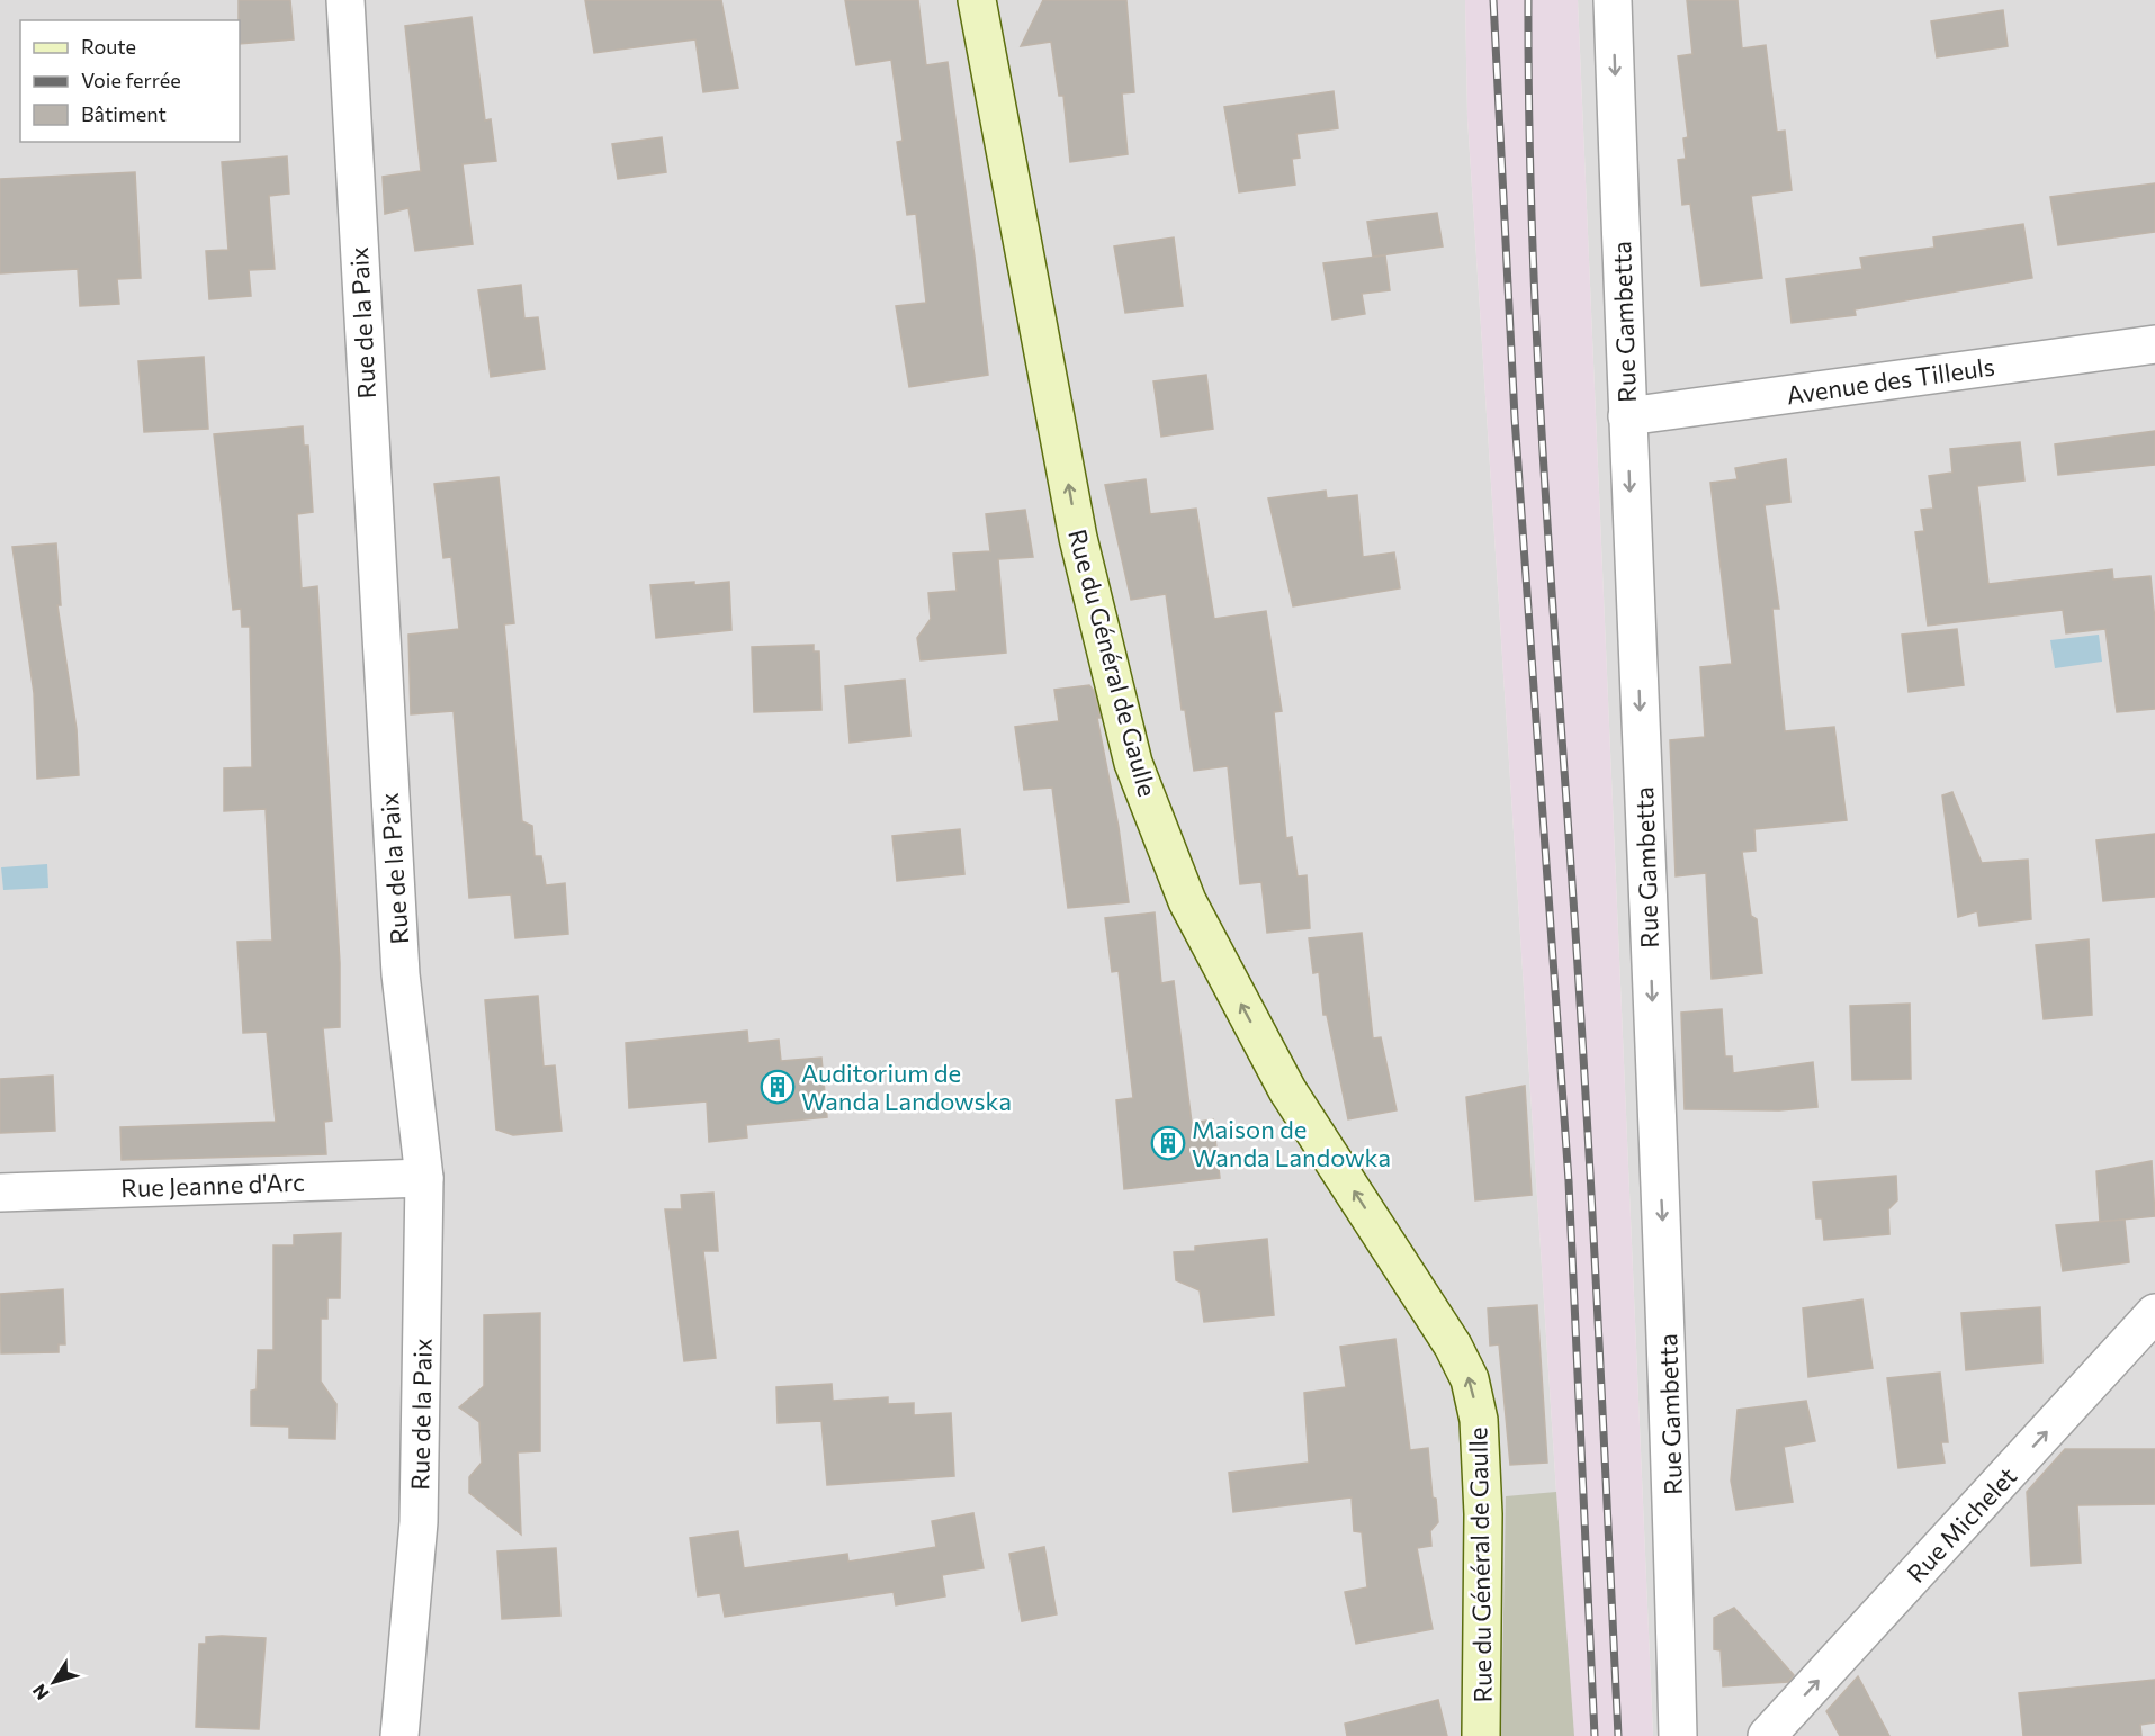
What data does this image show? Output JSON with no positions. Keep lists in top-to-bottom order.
{
  "streets": {
    "street": [
      "Rue Gambetta",
      "Rue de la Paix",
      "Avenue des Tilleuls",
      "Rue du Général de Gaulle",
      "Rue Jeanne d'Arc",
      "Rue Michelet"
    ]
  },
  "crossings": [
    ["Rue Gambetta", "Avenue des Tilleuls"],
    ["Rue de la Paix", "Rue Jeanne d'Arc"]
  ],
  "one_way": ["Rue Gambetta", "Rue du Général de Gaulle", "Rue Michelet"],
  "places": {
    "building": ["Auditorium de Wanda Landowska", "Maison de Wanda Landowka"]
  },
  "legend": ["Route", "Voie ferrée", "Bâtiment"],
  "north": "bottom left"
}
